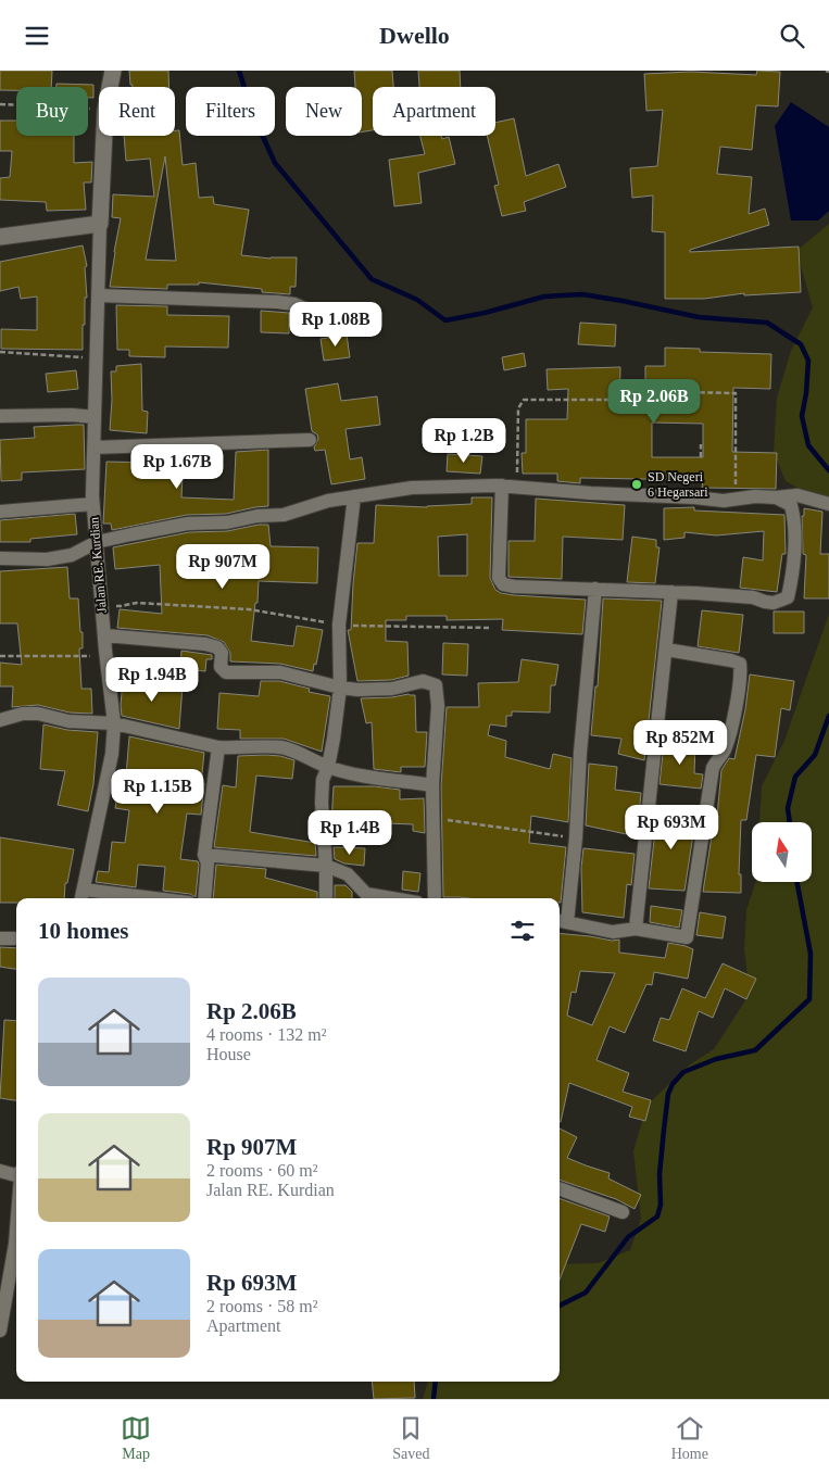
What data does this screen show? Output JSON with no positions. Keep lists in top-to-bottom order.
{
  "streets": {
    "street": ["Jalan RE. Kurdian"]
  },
  "places": ["SD Negeri 6 Hegarsari"],
  "north": "top",
  "page": {
    "header": "Dwello",
    "chip": [
      "Buy",
      "Rent",
      "Filters",
      "New",
      "Apartment"
    ],
    "price": [
      "Rp 1.08B",
      "Rp 2.06B",
      "Rp 1.2B",
      "Rp 1.67B",
      "Rp 907M",
      "Rp 1.94B",
      "Rp 852M",
      "Rp 1.15B",
      "Rp 693M",
      "Rp 1.4B"
    ],
    "heading": "10 homes",
    "list": [
      {
        "name": "Rp 2.06B",
        "note": "4 rooms · 132 m² · House"
      },
      {
        "name": "Rp 907M",
        "note": "2 rooms · 60 m² · Jalan RE. Kurdian"
      },
      {
        "name": "Rp 693M",
        "note": "2 rooms · 58 m² · Apartment"
      }
    ],
    "tabs": ["Map", "Saved", "Home"]
  }
}
